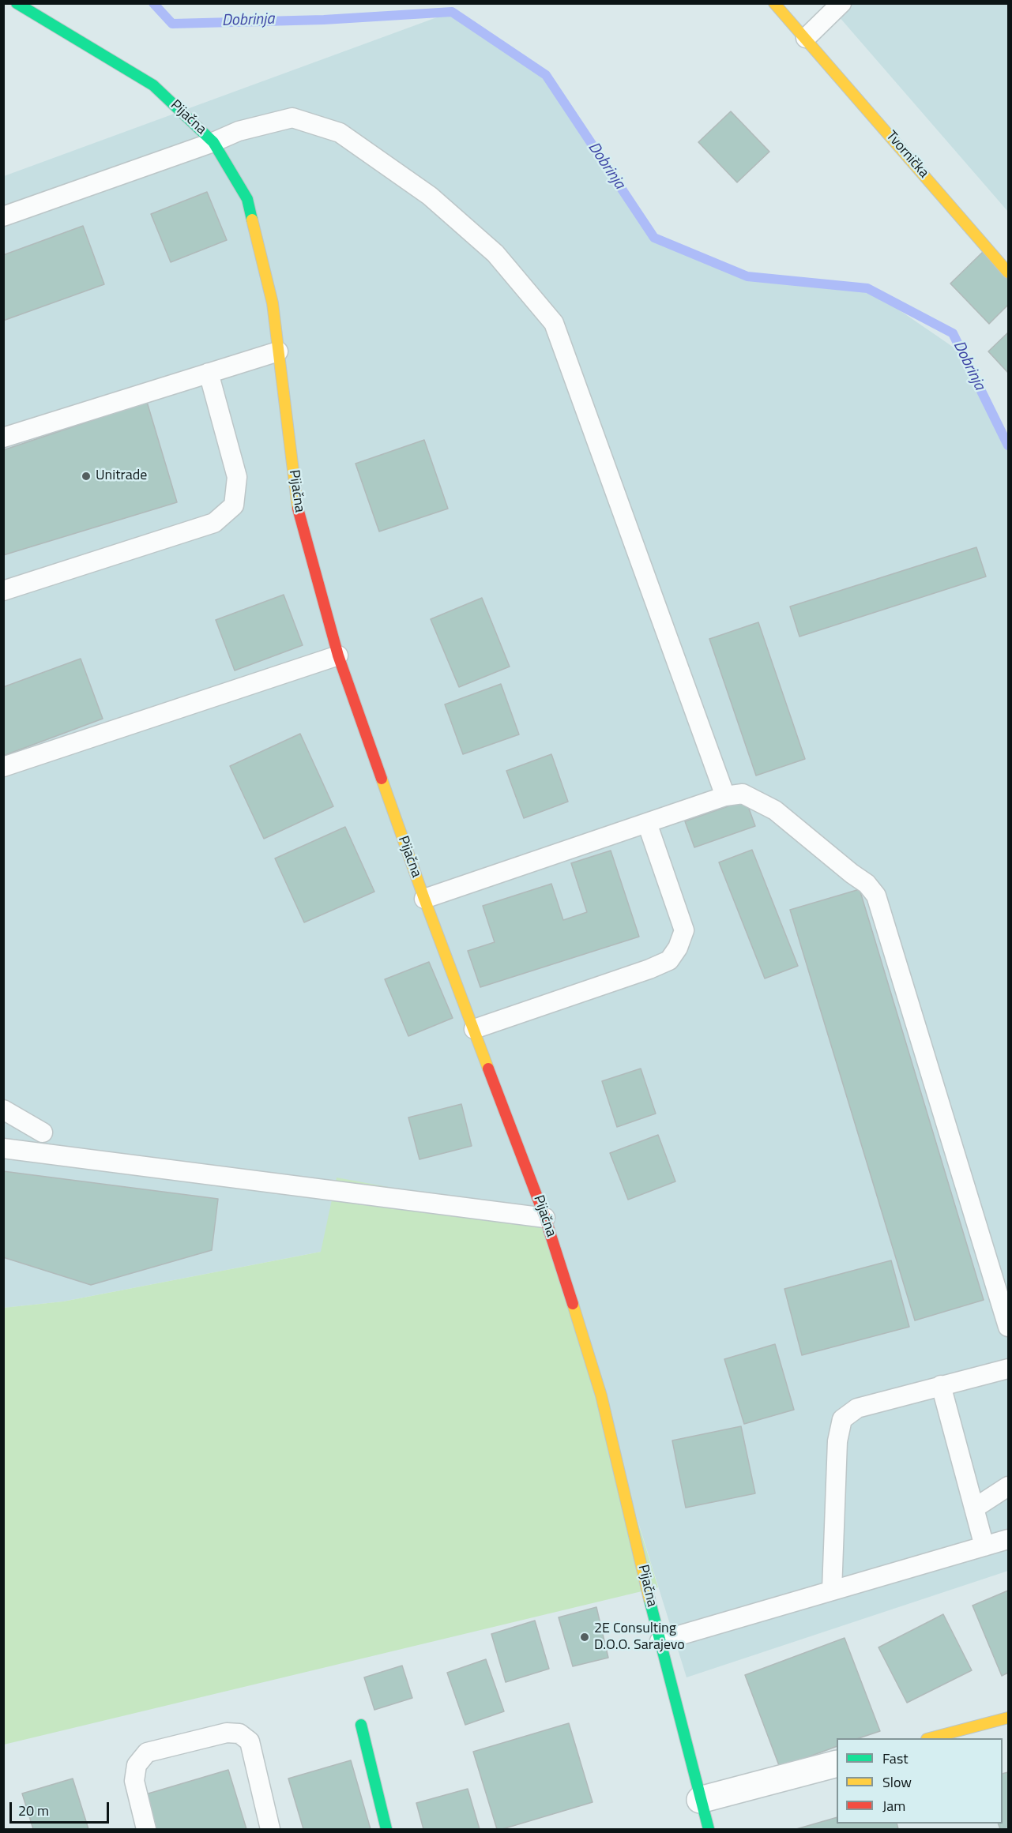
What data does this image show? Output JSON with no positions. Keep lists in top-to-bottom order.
{
  "streets": {
    "street": ["Pijačna", "Tvornička"]
  },
  "water": ["Dobrinja"],
  "places": ["Unitrade", "2E Consulting D.O.O. Sarajevo"],
  "legend": ["Fast", "Slow", "Jam"],
  "scale_bar": "20 m"
}
